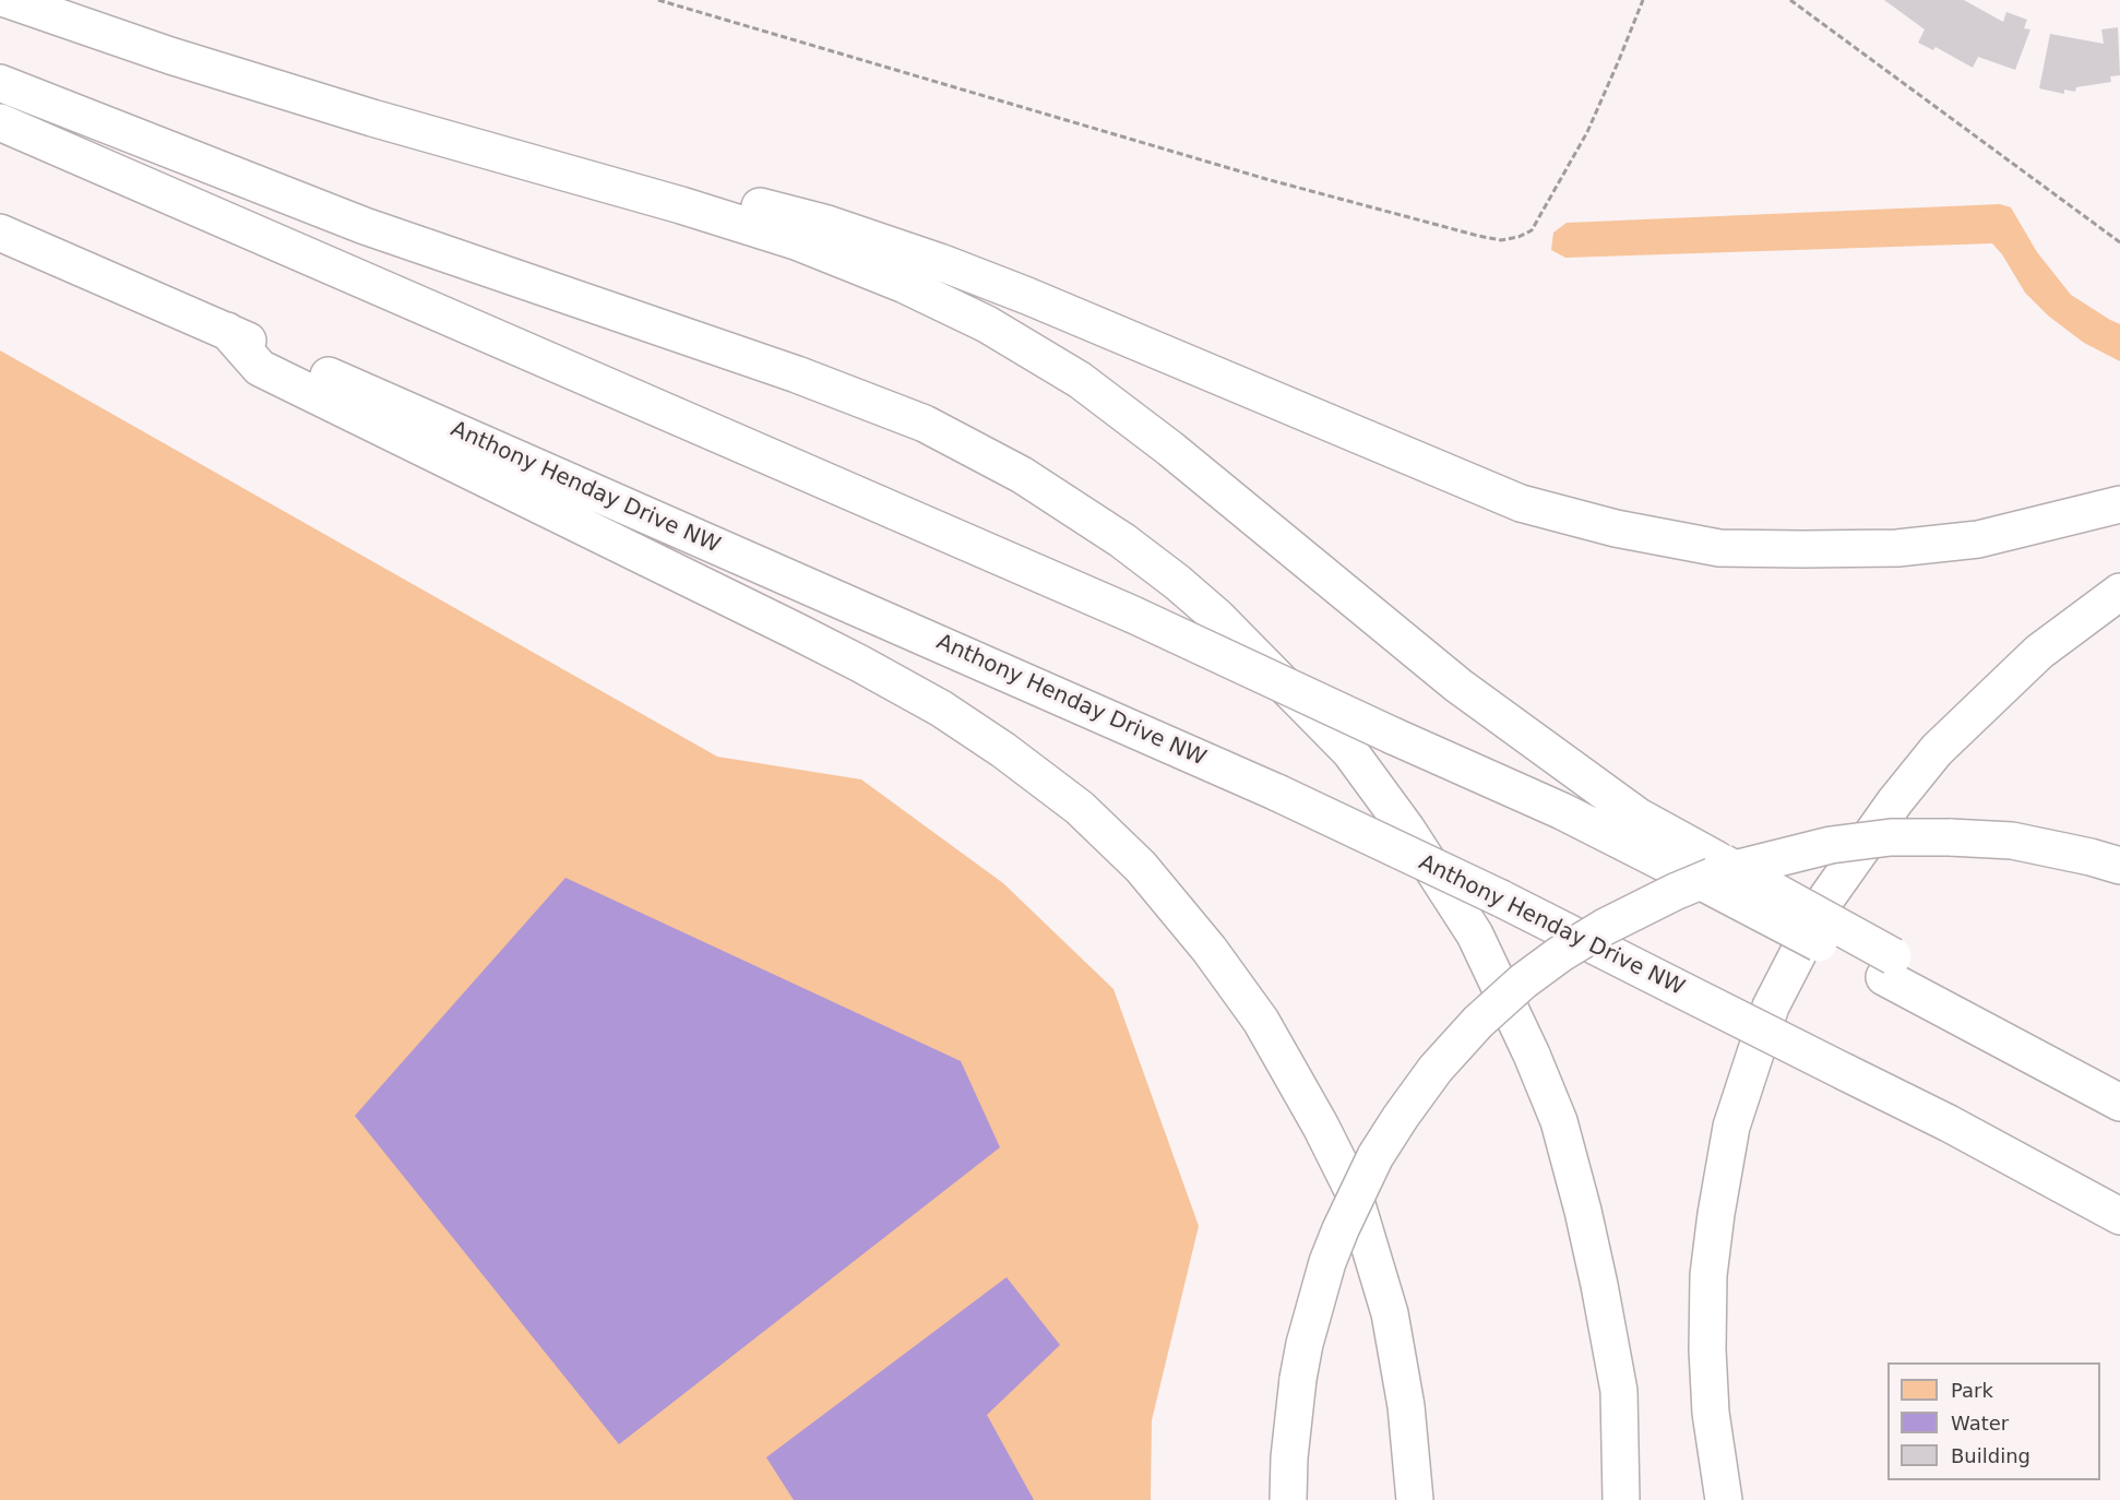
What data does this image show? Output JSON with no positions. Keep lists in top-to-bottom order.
{
  "streets": {
    "highway": ["Anthony Henday Drive NW"]
  },
  "legend": ["Park", "Water", "Building"]
}
